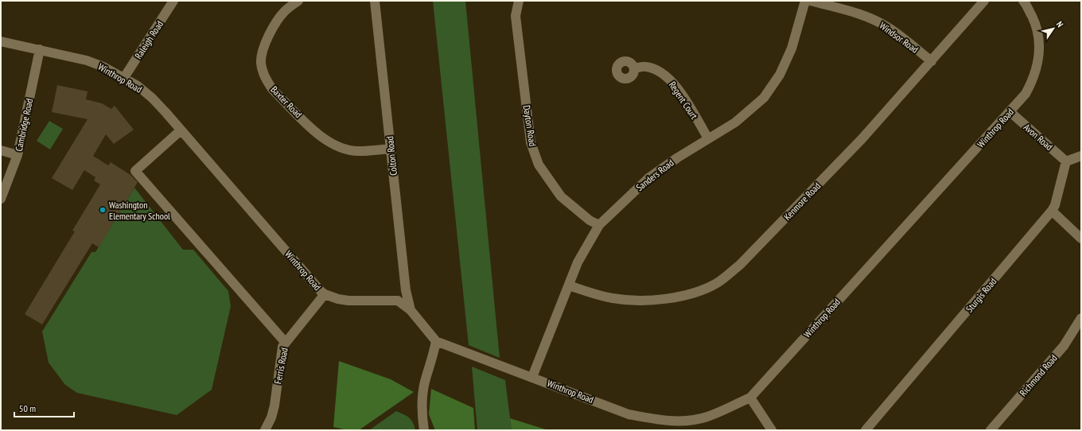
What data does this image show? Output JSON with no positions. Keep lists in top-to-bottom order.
{
  "streets": {
    "street": [
      "Windsor Road",
      "Raleigh Road",
      "Winthrop Road",
      "Regent Court",
      "Baxter Road",
      "Cambridge Road",
      "Dayton Road",
      "Avon Road",
      "Colton Road",
      "Sanders Road",
      "Kenmore Road",
      "Sturgis Road",
      "Ferris Road",
      "Richmond Road"
    ]
  },
  "crossings": [
    ["Windsor Road", "Kenmore Road"],
    ["Raleigh Road", "Winthrop Road"],
    ["Winthrop Road", "Cambridge Road"],
    ["Winthrop Road", "Avon Road"],
    ["Winthrop Road", "Colton Road"],
    ["Winthrop Road", "Sanders Road"],
    ["Winthrop Road", "Ferris Road"],
    ["Regent Court", "Sanders Road"],
    ["Baxter Road", "Colton Road"],
    ["Dayton Road", "Sanders Road"],
    ["Avon Road", "Sturgis Road"],
    ["Sanders Road", "Kenmore Road"]
  ],
  "places": ["Washington Elementary School"],
  "scale_bar": "50 m",
  "north": "top right"
}
